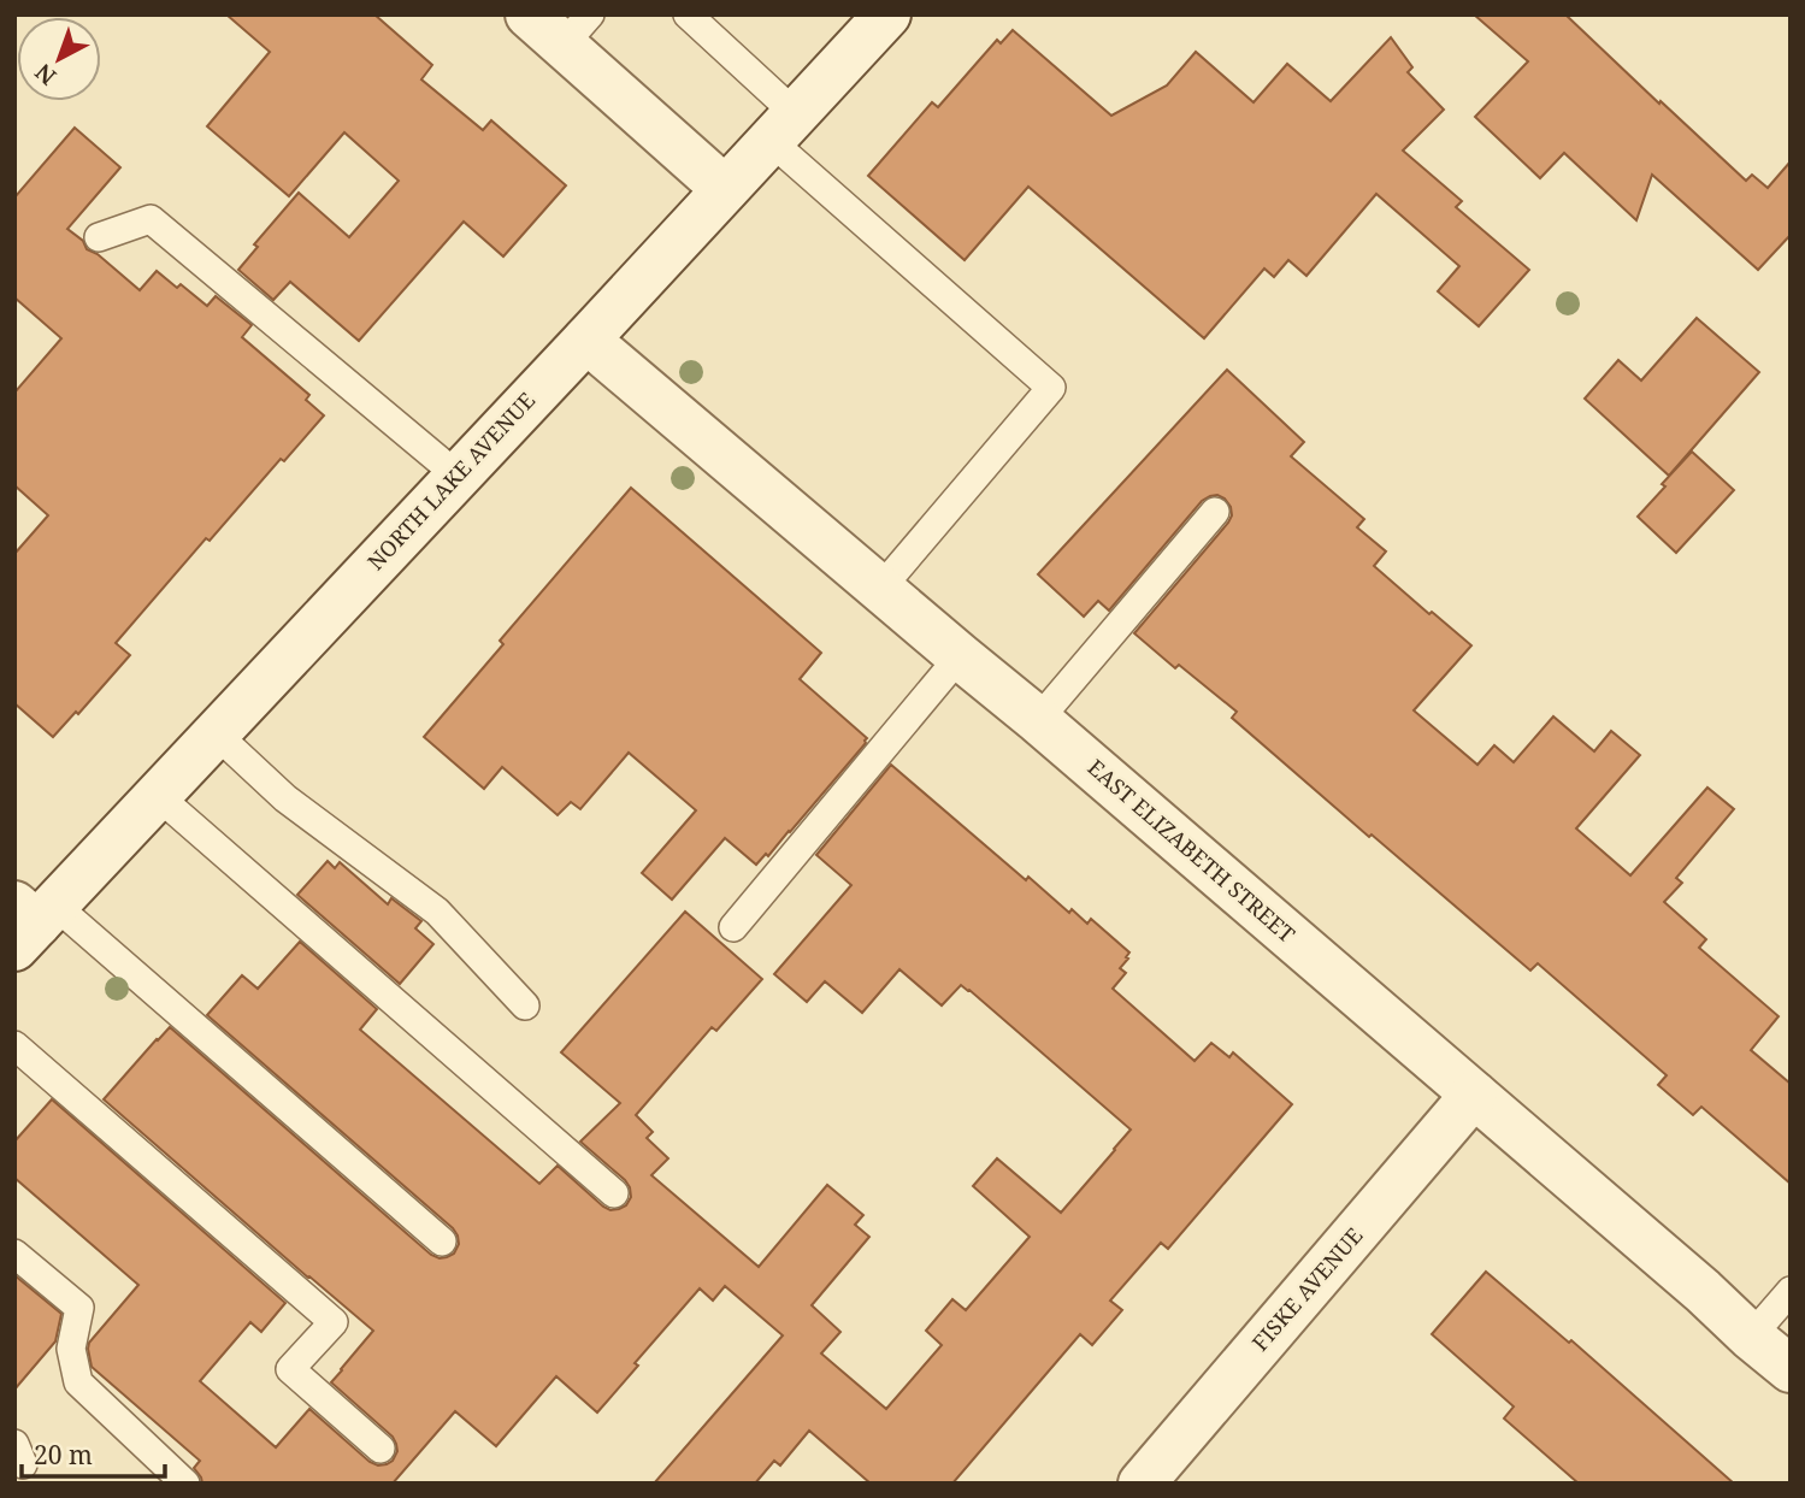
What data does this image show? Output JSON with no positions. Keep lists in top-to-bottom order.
{
  "streets": {
    "street": ["NORTH LAKE AVENUE", "EAST ELIZABETH STREET", "FISKE AVENUE"]
  },
  "crossings": [
    ["NORTH LAKE AVENUE", "EAST ELIZABETH STREET"],
    ["EAST ELIZABETH STREET", "FISKE AVENUE"]
  ],
  "scale_bar": "20 m",
  "north": "bottom left"
}
